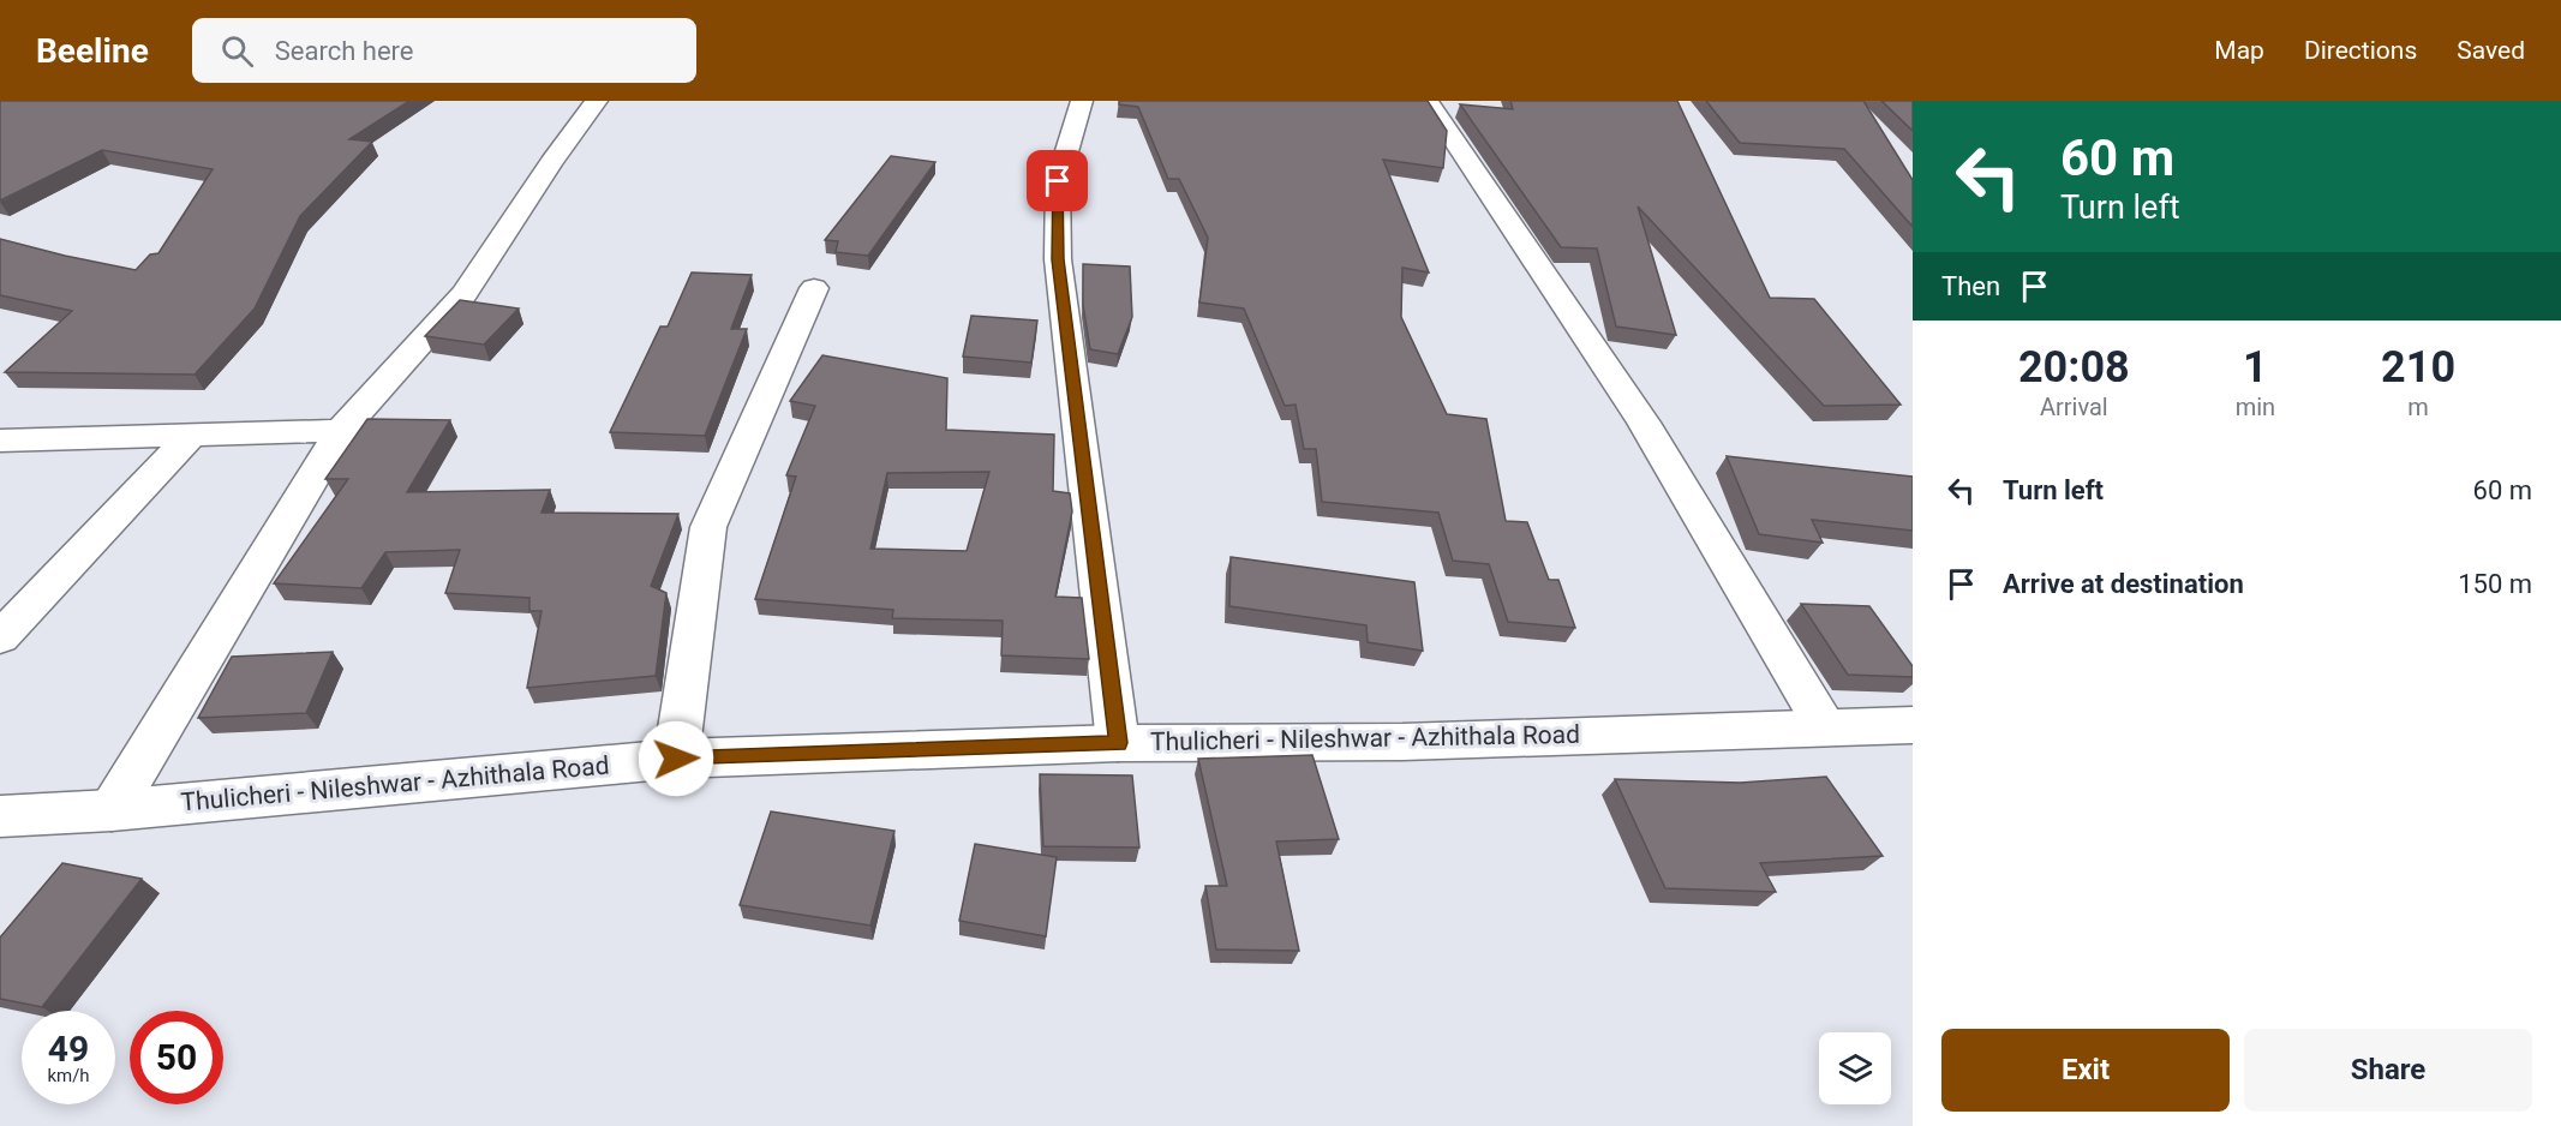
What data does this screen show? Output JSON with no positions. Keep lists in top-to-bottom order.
{
  "streets": {
    "street": ["Thulicheri - Nileshwar - Azhithala Road"]
  },
  "page": {
    "header": "Beeline",
    "search": "Search here",
    "nav": ["Map", "Directions", "Saved"],
    "turn": ["60 m", "Turn left"],
    "then": "Then",
    "eta": [
      "20:08",
      "Arrival",
      "1",
      "min",
      "210",
      "m"
    ],
    "list": [
      {
        "name": "Turn left",
        "value": "60 m"
      },
      {
        "name": "Arrive at destination",
        "value": "150 m"
      }
    ],
    "speed": "49 km/h",
    "limit": "50",
    "buttons": ["Exit", "Share"]
  }
}
